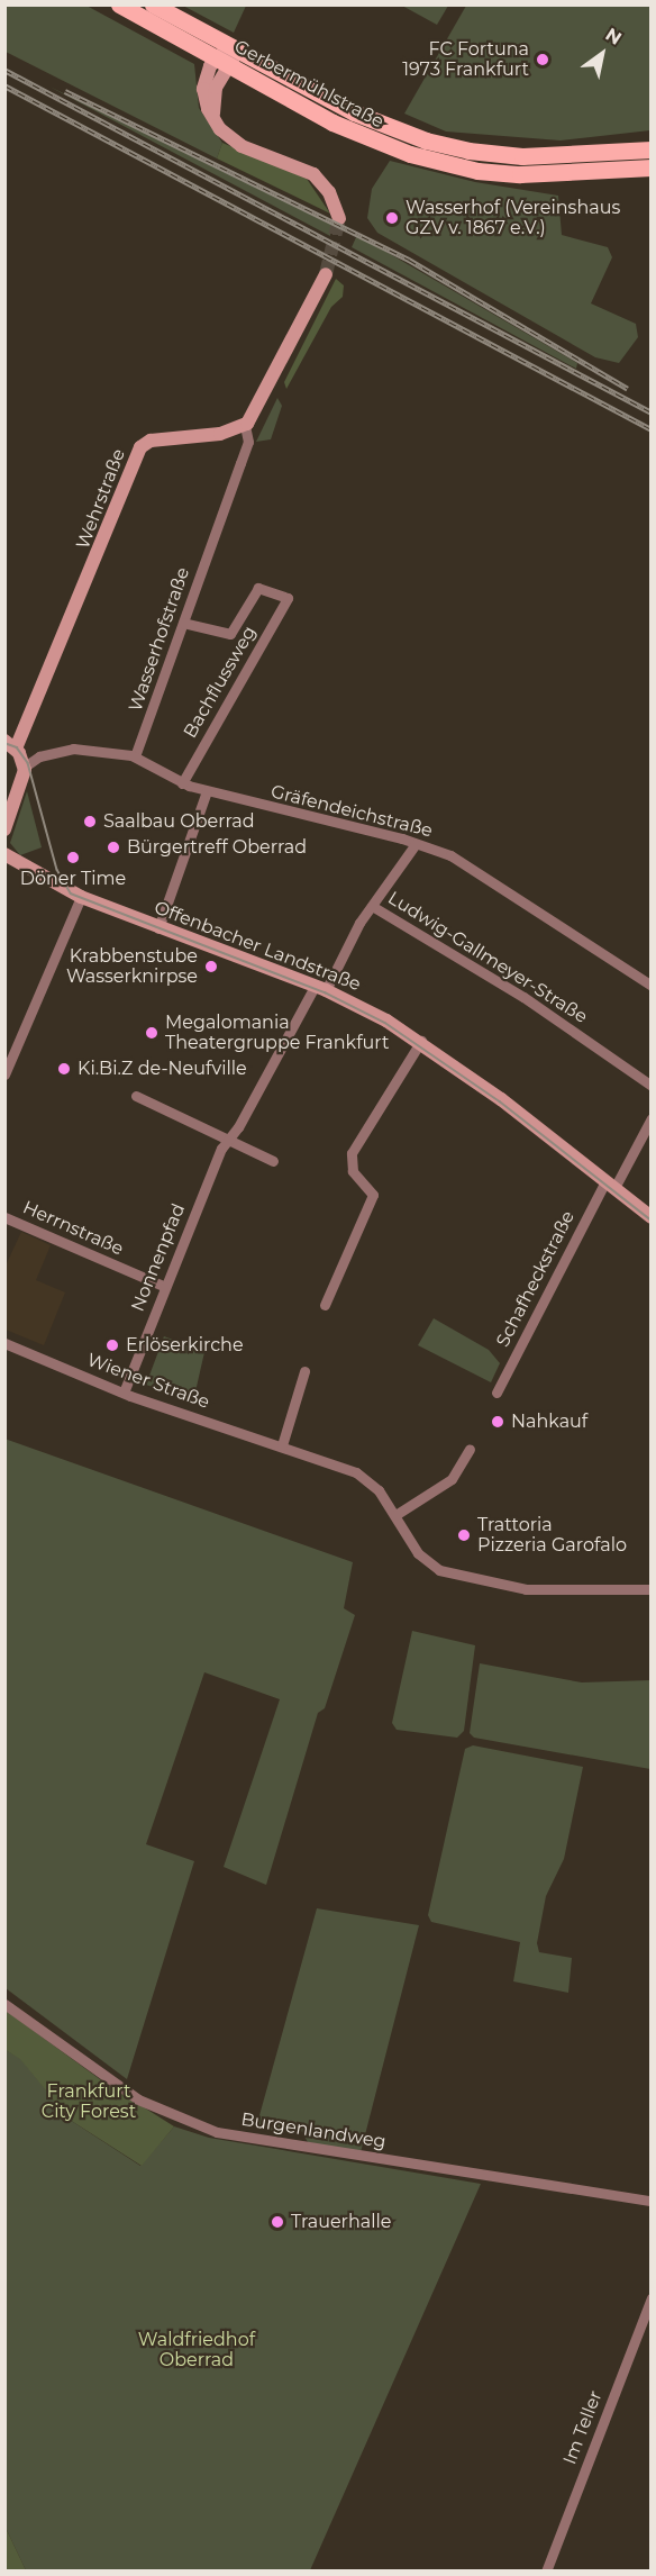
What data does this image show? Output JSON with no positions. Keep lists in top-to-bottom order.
{
  "streets": {
    "main road": ["Gerbermühlstraße"],
    "street": [
      "Wehrstraße",
      "Wasserhofstraße",
      "Bachflussweg",
      "Gräfendeichstraße",
      "Offenbacher Landstraße",
      "Ludwig-Gallmeyer-Straße",
      "Herrnstraße",
      "Nonnenpfad",
      "Schafheckstraße",
      "Wiener Straße",
      "Burgenlandweg",
      "Im Teller"
    ]
  },
  "crossings": [
    ["Wehrstraße", "Wasserhofstraße"],
    ["Wasserhofstraße", "Bachflussweg"],
    ["Wasserhofstraße", "Gräfendeichstraße"],
    ["Bachflussweg", "Gräfendeichstraße"],
    ["Gräfendeichstraße", "Nonnenpfad"],
    ["Offenbacher Landstraße", "Nonnenpfad"],
    ["Offenbacher Landstraße", "Schafheckstraße"],
    ["Ludwig-Gallmeyer-Straße", "Nonnenpfad"],
    ["Herrnstraße", "Nonnenpfad"],
    ["Nonnenpfad", "Wiener Straße"]
  ],
  "parks": ["Frankfurt City Forest", "Waldfriedhof Oberrad"],
  "places": [
    "FC Fortuna 1973 Frankfurt",
    "Wasserhof (Vereinshaus GZV v. 1867 e.V.)",
    "Saalbau Oberrad",
    "Bürgertreff Oberrad",
    "Döner Time",
    "Krabbenstube Wasserknirpse",
    "Megalomania Theatergruppe Frankfurt",
    "Ki.Bi.Z de-Neufville",
    "Erlöserkirche",
    "Nahkauf",
    "Trattoria Pizzeria Garofalo",
    "Trauerhalle"
  ],
  "north": "top right"
}
